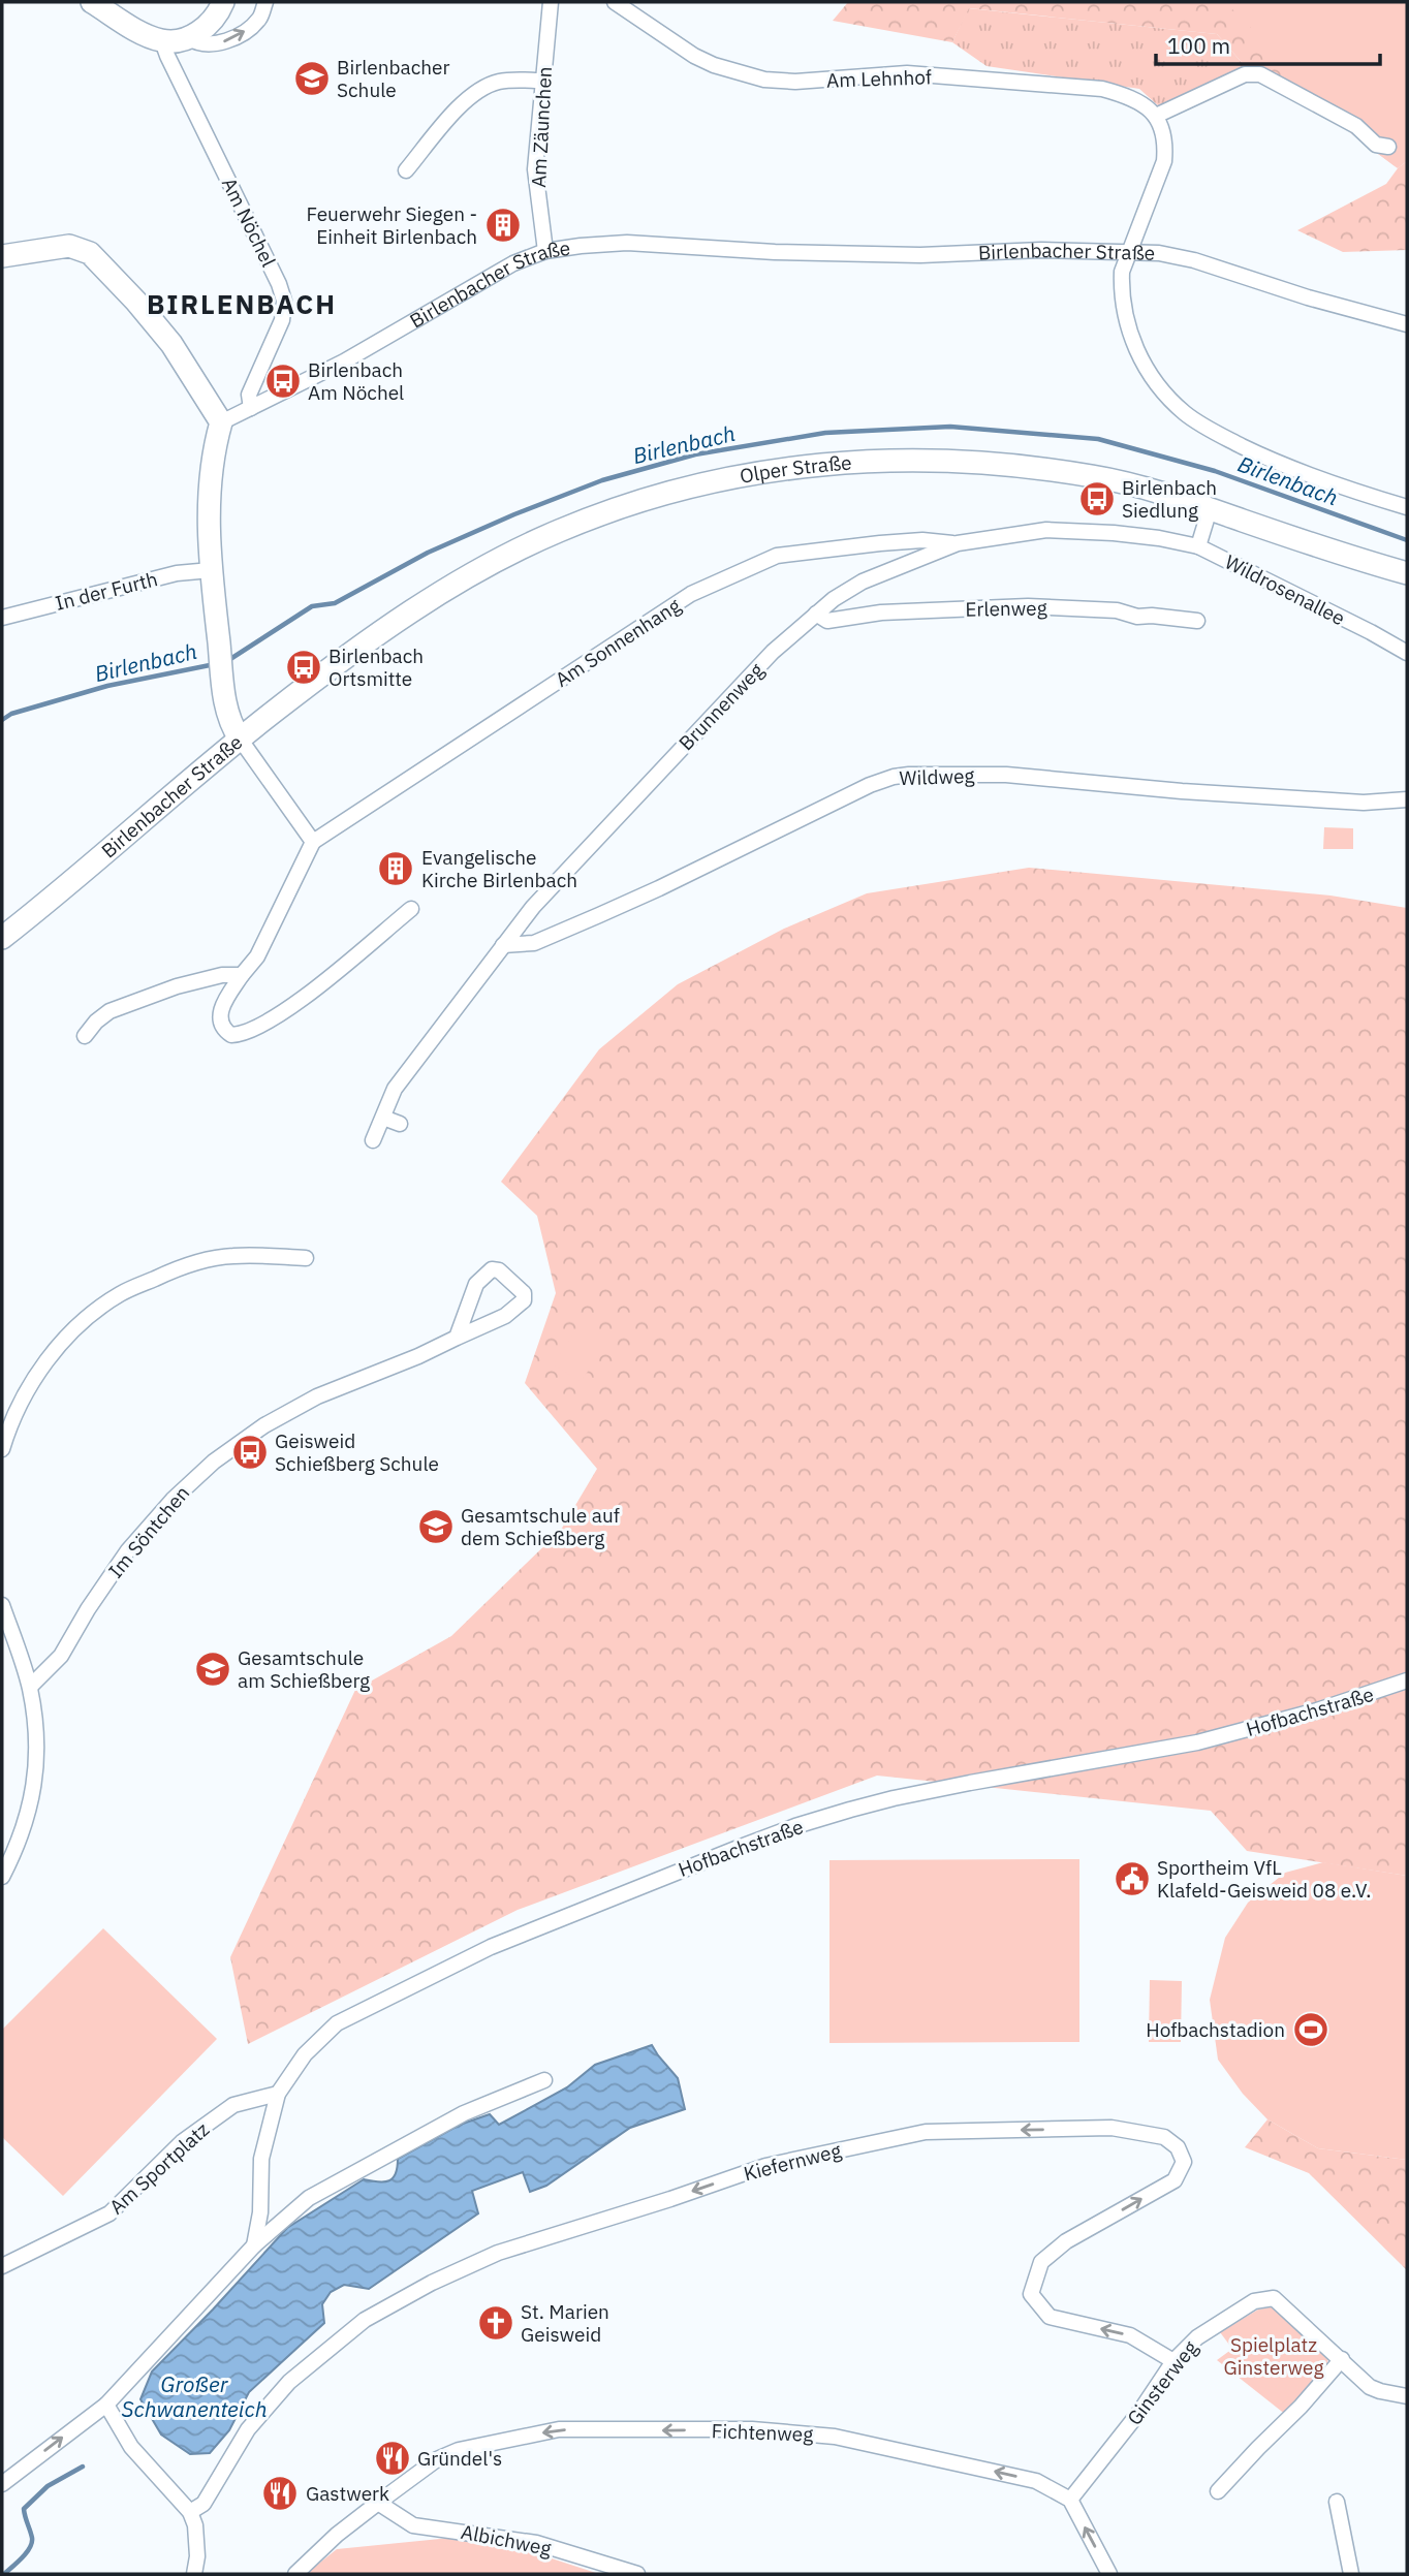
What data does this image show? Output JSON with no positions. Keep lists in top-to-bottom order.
{
  "streets": {
    "main road": ["Birlenbacher Straße", "Olper Straße"],
    "street": [
      "Am Lehnhof",
      "Am Zäunchen",
      "Am Nöchel",
      "Wildrosenallee",
      "In der Furth",
      "Erlenweg",
      "Am Sonnenhang",
      "Brunnenweg",
      "Wildweg",
      "Im Söntchen",
      "Hofbachstraße",
      "Kiefernweg",
      "Am Sportplatz",
      "Ginsterweg",
      "Fichtenweg",
      "Albichweg"
    ]
  },
  "crossings": [
    ["Am Zäunchen", "Birlenbacher Straße"],
    ["Am Nöchel", "Birlenbacher Straße"],
    ["Birlenbacher Straße", "Olper Straße"],
    ["Birlenbacher Straße", "In der Furth"],
    ["Wildrosenallee", "Brunnenweg"],
    ["Erlenweg", "Brunnenweg"],
    ["Am Sonnenhang", "Brunnenweg"],
    ["Brunnenweg", "Wildweg"],
    ["Hofbachstraße", "Am Sportplatz"],
    ["Kiefernweg", "Ginsterweg"],
    ["Ginsterweg", "Fichtenweg"],
    ["Fichtenweg", "Albichweg"]
  ],
  "one_way": ["Fichtenweg"],
  "districts": ["BIRLENBACH"],
  "water": ["Birlenbach", "Großer Schwanenteich"],
  "parks": ["Spielplatz Ginsterweg"],
  "places": {
    "school or university": ["Birlenbacher Schule", "Gesamtschule auf dem Schießberg", "Gesamtschule am Schießberg"],
    "building": ["Feuerwehr Siegen - Einheit Birlenbach", "Evangelische Kirche Birlenbach"],
    "bus stop": [
      "Birlenbach Am Nöchel",
      "Birlenbach Siedlung",
      "Birlenbach Ortsmitte",
      "Geisweid Schießberg Schule"
    ],
    "public building": ["Sportheim VfL Klafeld-Geisweid 08 e.V."],
    "sports": ["Hofbachstadion"],
    "church": ["St. Marien Geisweid"],
    "restaurant": ["Gründel's", "Gastwerk"]
  },
  "scale_bar": "100 m"
}
